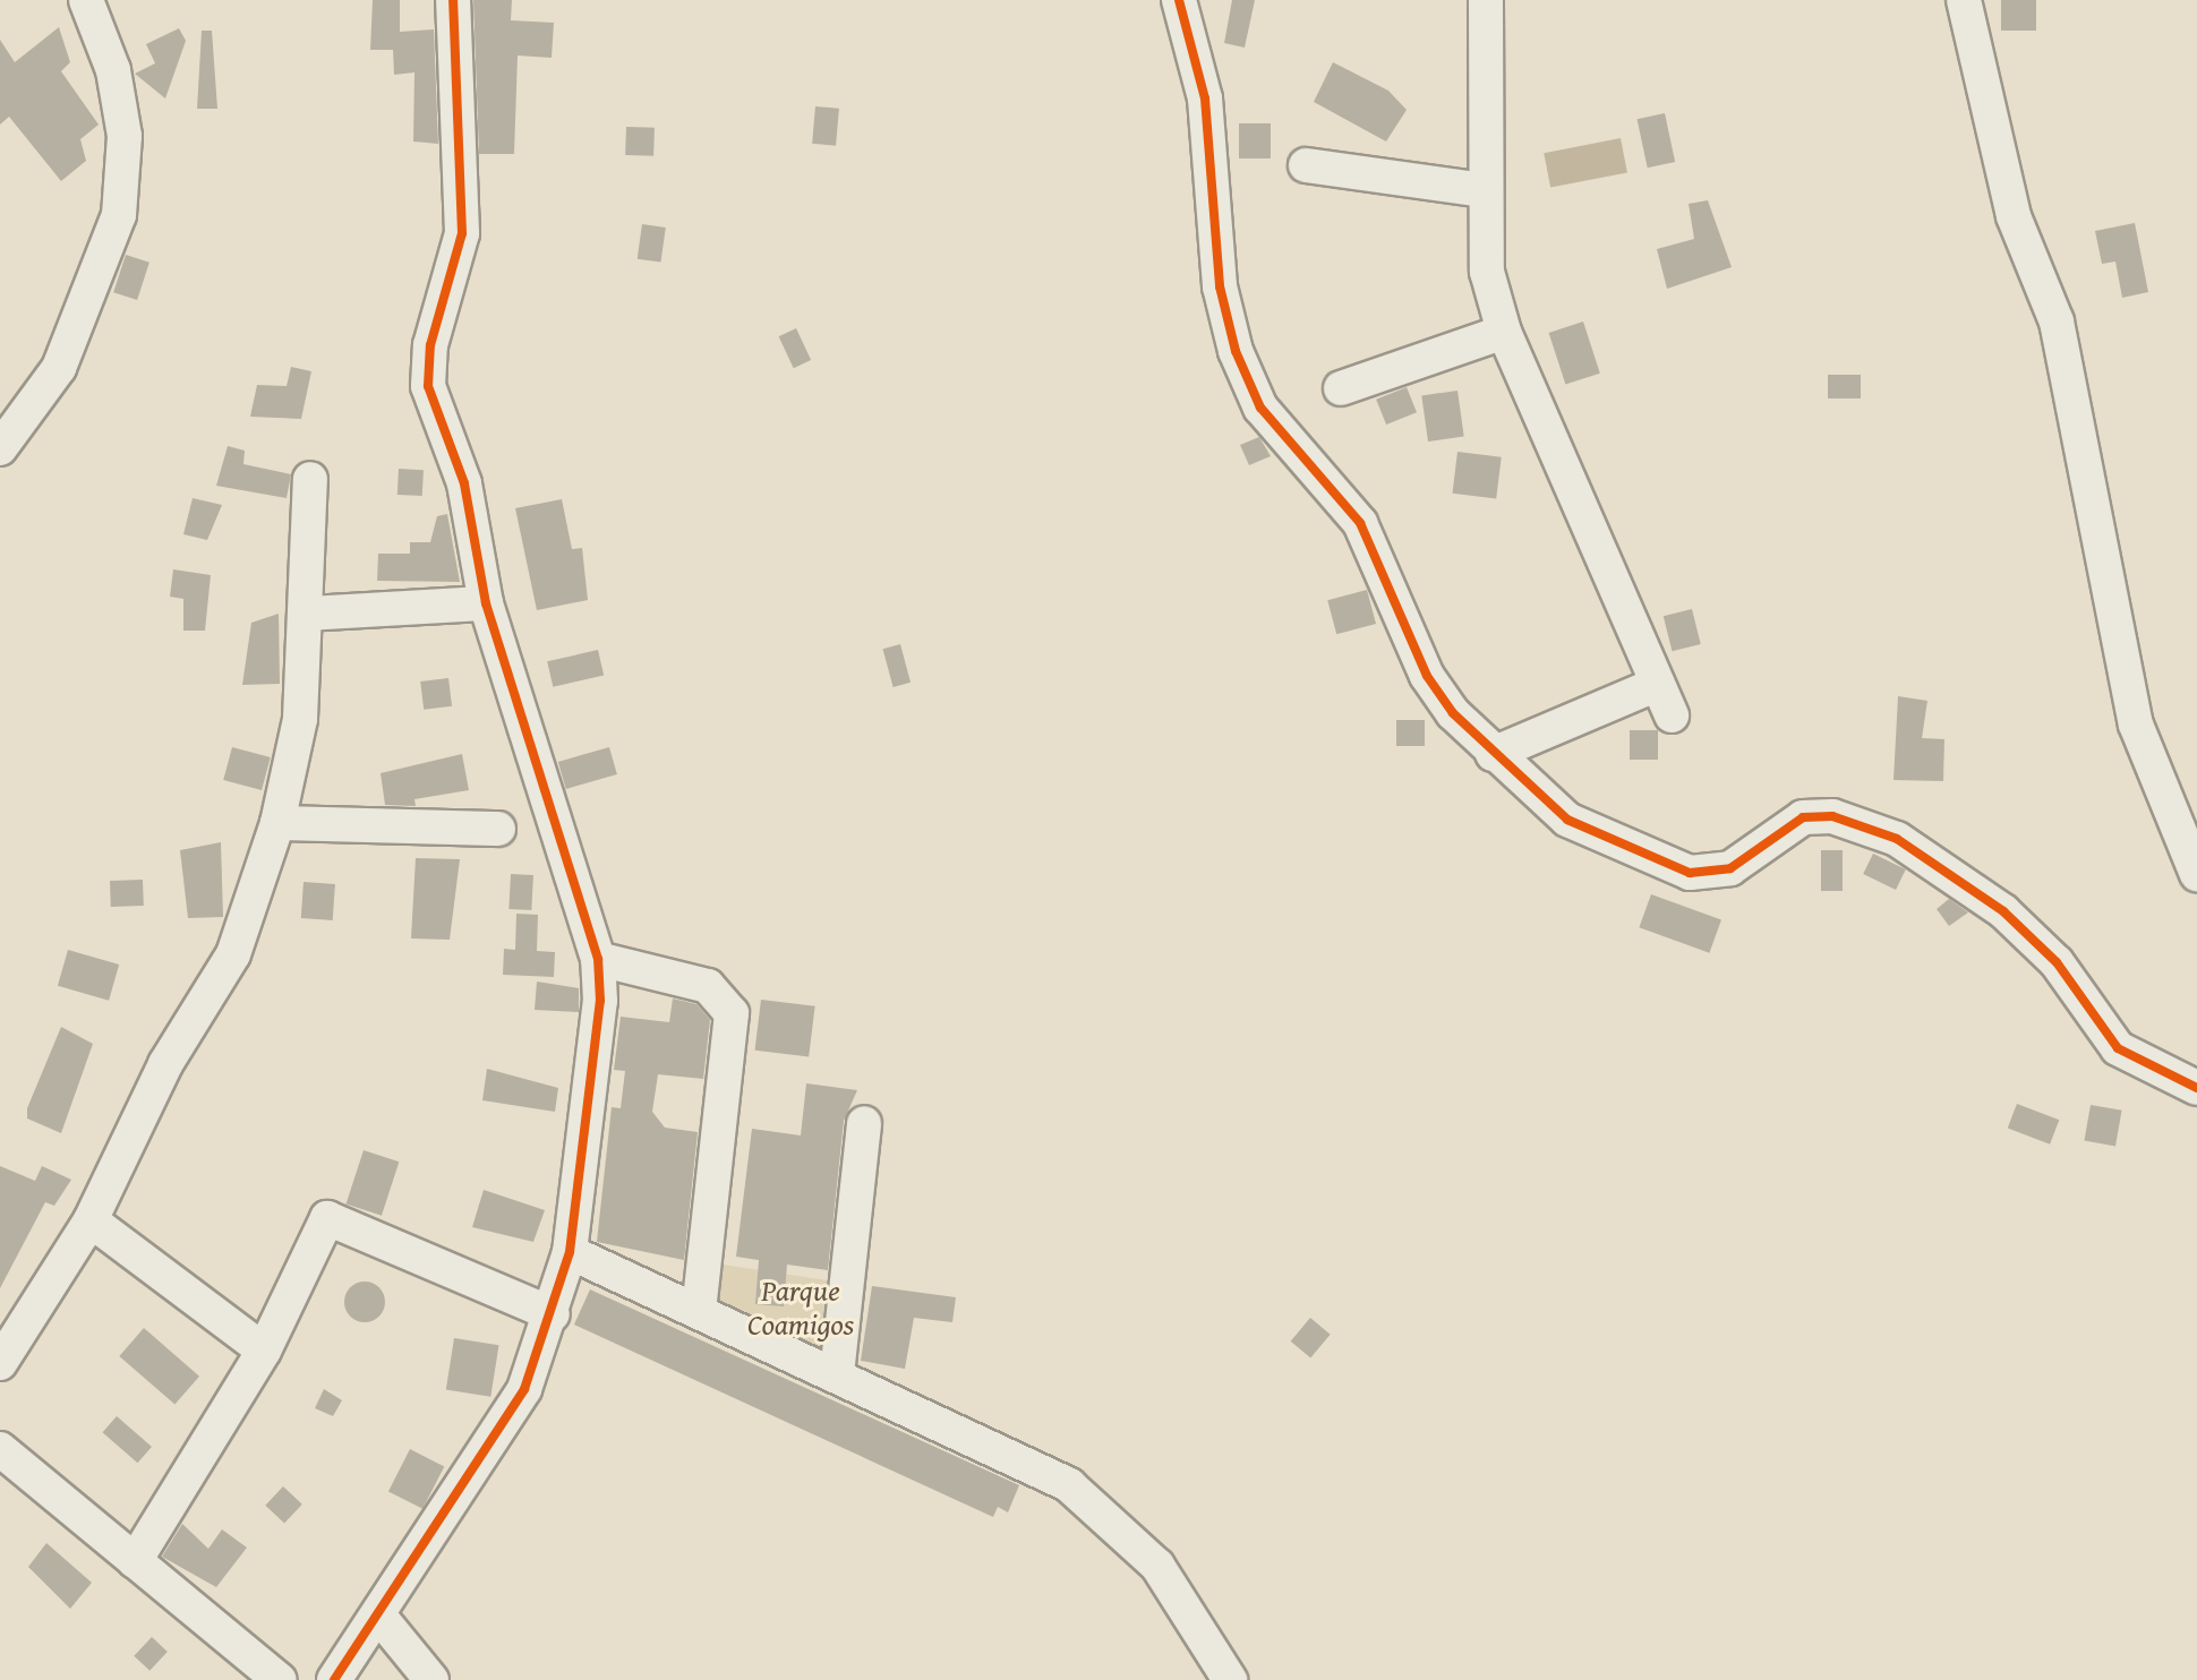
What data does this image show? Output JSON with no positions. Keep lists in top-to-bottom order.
{
  "parks": ["Parque Coamigos"]
}
